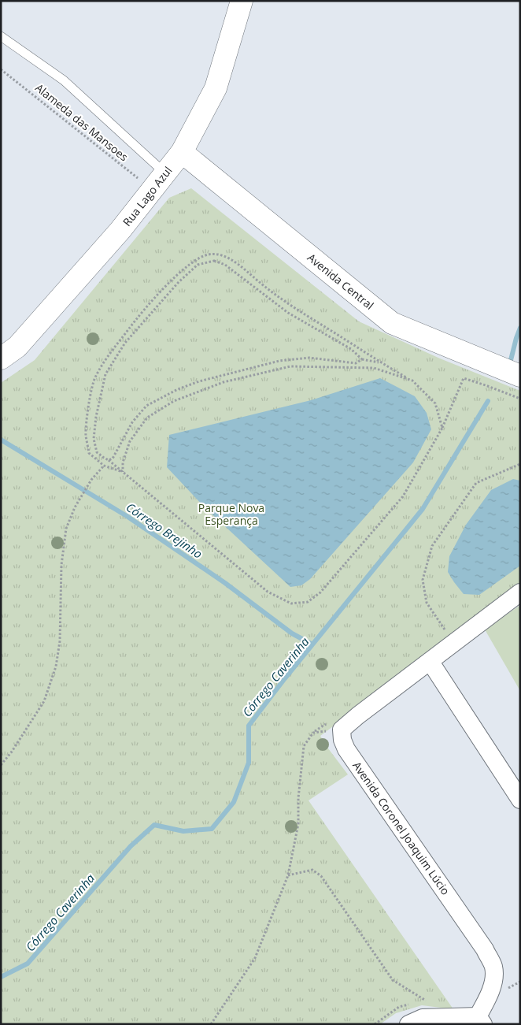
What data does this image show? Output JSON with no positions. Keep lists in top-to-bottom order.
{
  "streets": {
    "street": ["Rua Lago Azul", "Avenida Central", "Avenida Coronel Joaquim Lúcio"],
    "path": ["Alameda das Mansoes"]
  },
  "crossings": [
    ["Alameda das Mansoes", "Rua Lago Azul"],
    ["Rua Lago Azul", "Avenida Central"]
  ],
  "water": ["Córrego Brejinho", "Córrego Caverinha"],
  "parks": ["Parque Nova Esperança"]
}
